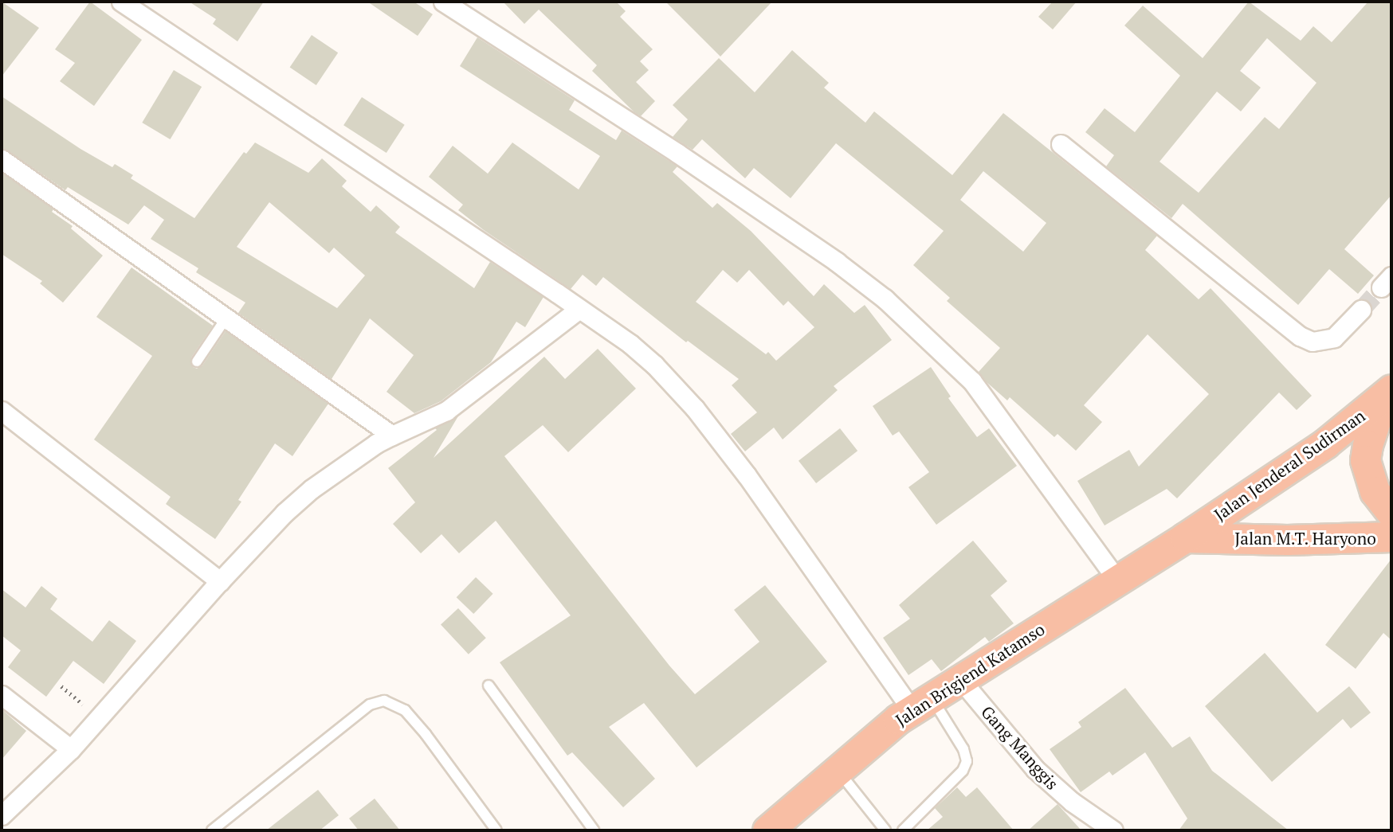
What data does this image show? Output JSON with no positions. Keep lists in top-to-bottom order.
{
  "streets": {
    "main road": ["Jalan Jenderal Sudirman", "Jalan M.T. Haryono", "Jalan Brigjend Katamso"],
    "street": ["Gang Manggis"]
  },
  "crossings": [
    ["Jalan Jenderal Sudirman", "Jalan M.T. Haryono"],
    ["Jalan Jenderal Sudirman", "Jalan Brigjend Katamso"],
    ["Jalan M.T. Haryono", "Jalan Brigjend Katamso"],
    ["Jalan Brigjend Katamso", "Gang Manggis"]
  ]
}
